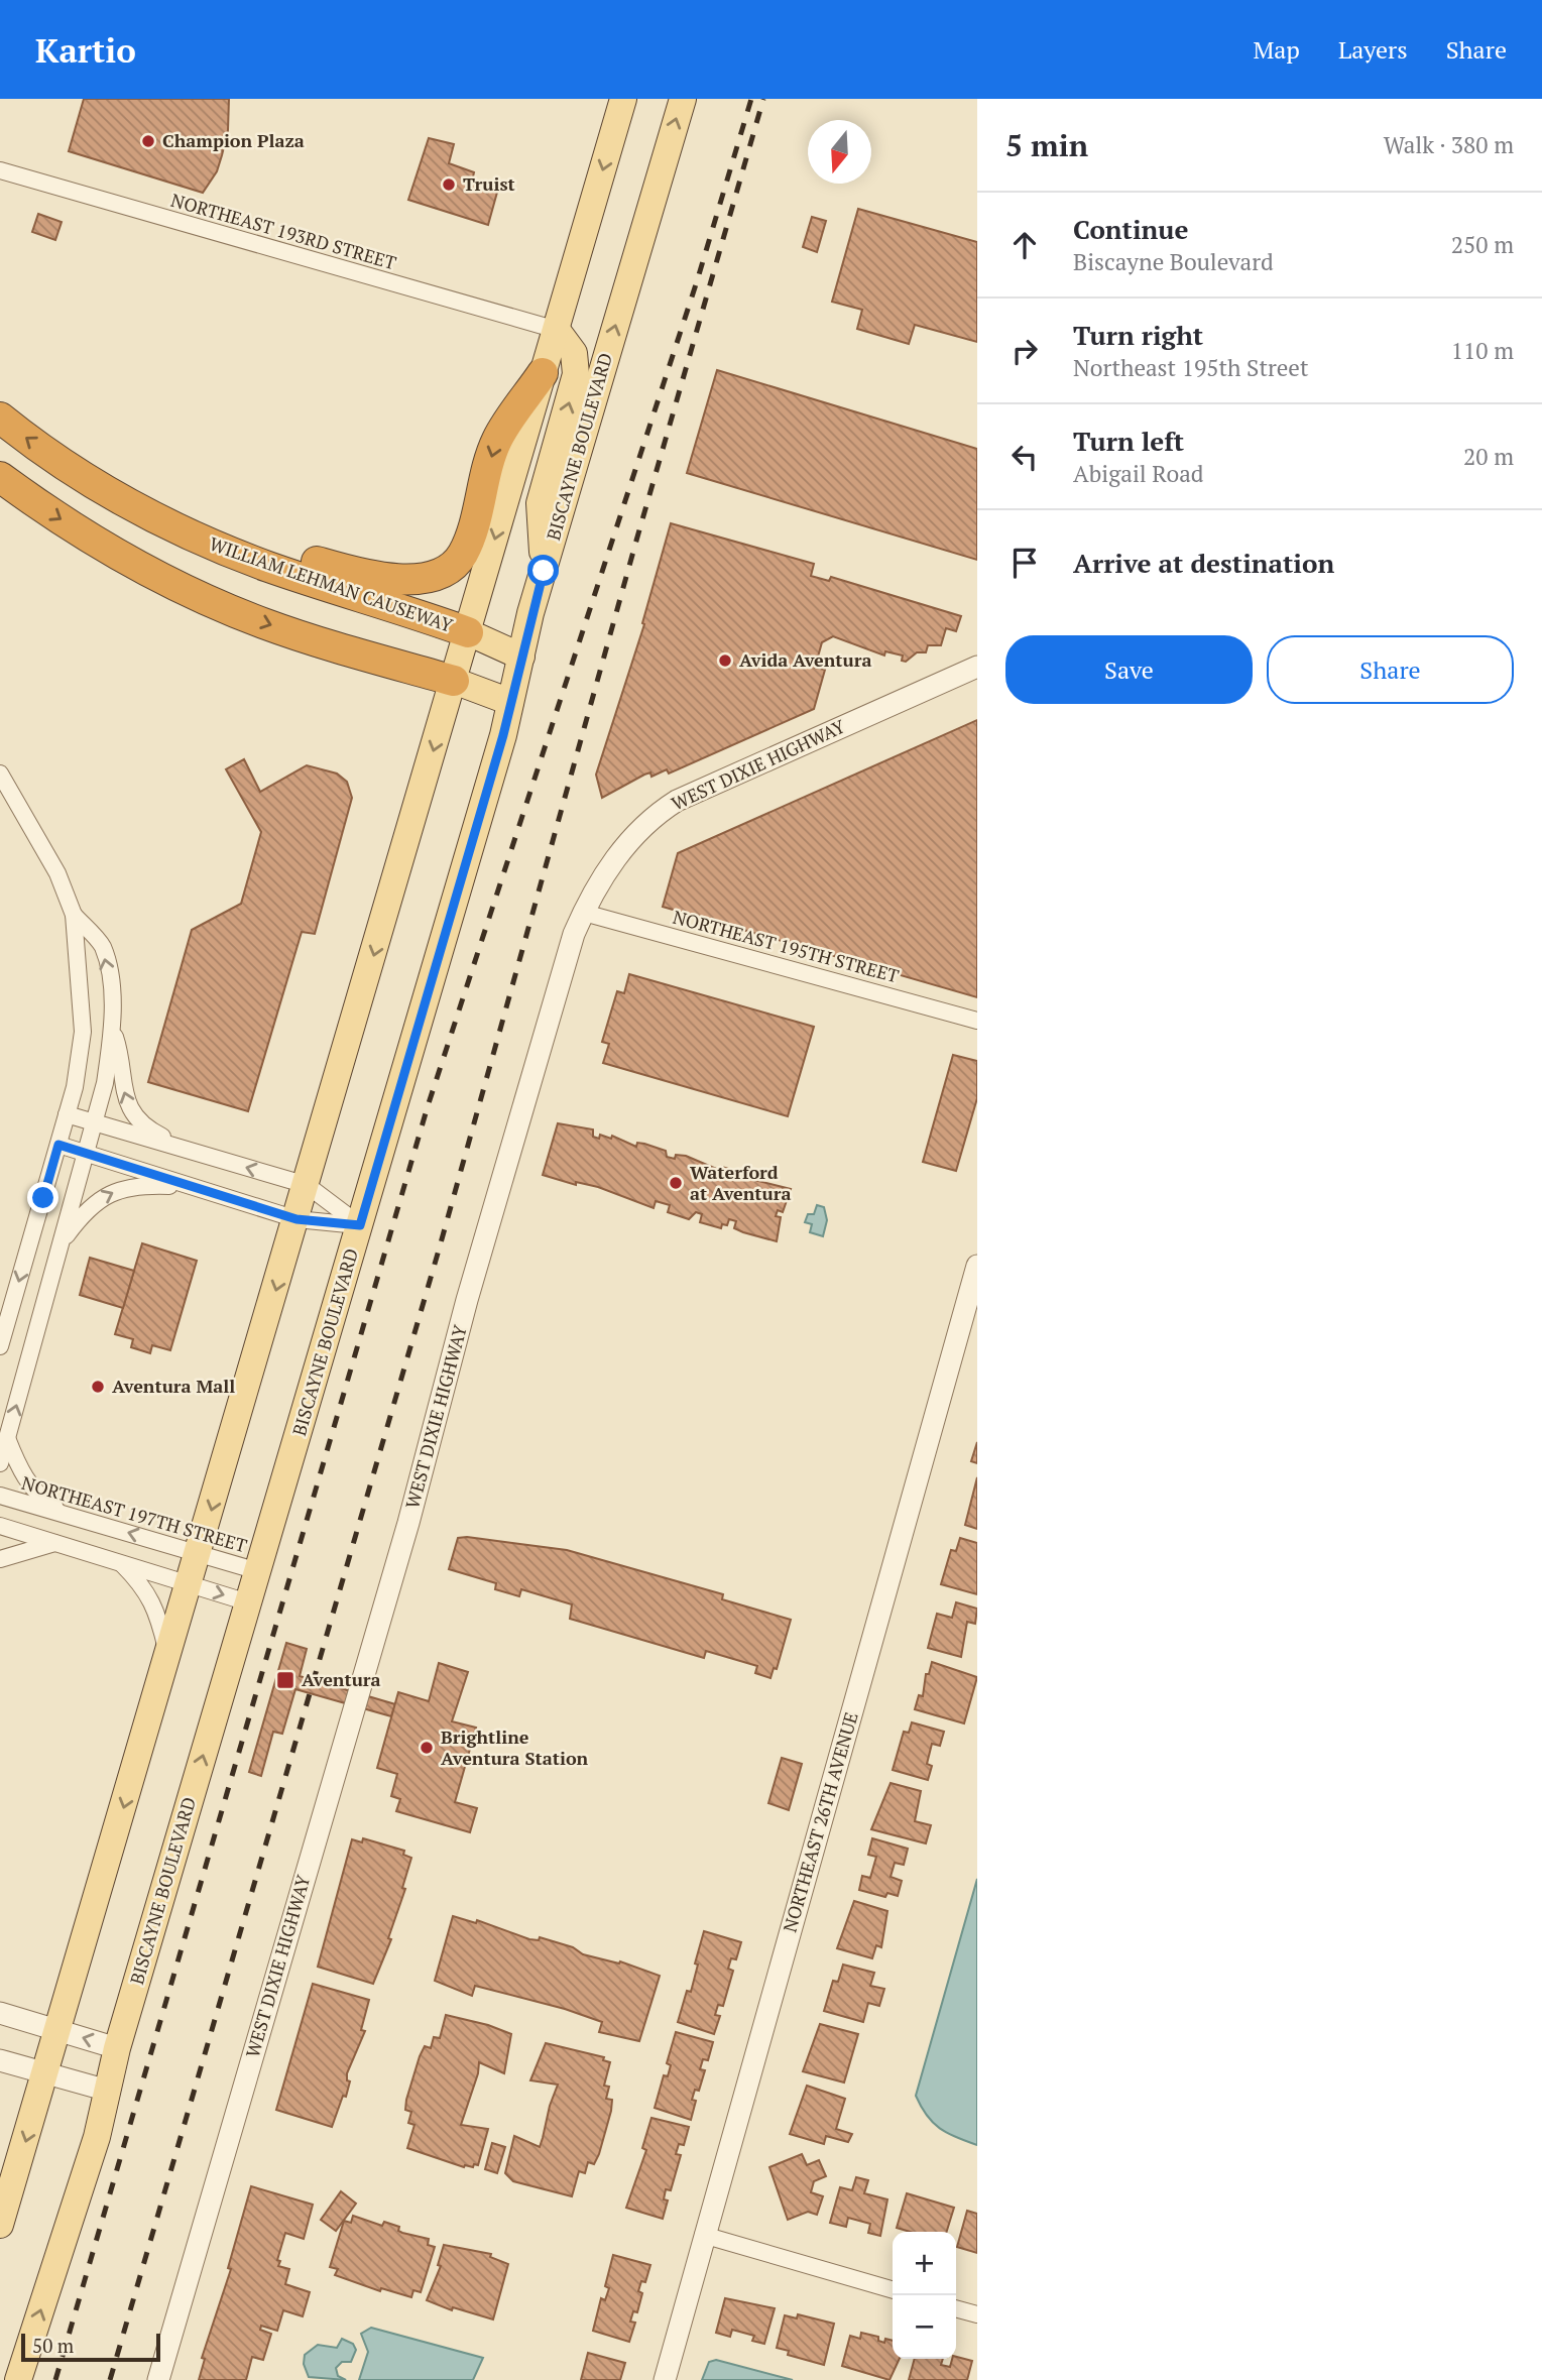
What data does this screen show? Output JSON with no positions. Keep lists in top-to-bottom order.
{
  "streets": {
    "highway": ["WILLIAM LEHMAN CAUSEWAY"],
    "main road": ["BISCAYNE BOULEVARD"],
    "street": [
      "NORTHEAST 193RD STREET",
      "WEST DIXIE HIGHWAY",
      "NORTHEAST 195TH STREET",
      "NORTHEAST 197TH STREET",
      "NORTHEAST 26TH AVENUE"
    ]
  },
  "crossings": [
    ["BISCAYNE BOULEVARD", "WILLIAM LEHMAN CAUSEWAY"],
    ["BISCAYNE BOULEVARD", "NORTHEAST 197TH STREET"],
    ["WEST DIXIE HIGHWAY", "NORTHEAST 195TH STREET"]
  ],
  "places": {
    "other": [
      "Champion Plaza",
      "Truist",
      "Avida Aventura",
      "Waterford at Aventura",
      "Aventura Mall",
      "Brightline Aventura Station"
    ],
    "transit": ["Aventura"]
  },
  "scale_bar": "50 m",
  "north": "bottom",
  "page": {
    "header": "Kartio",
    "nav": ["Map", "Layers", "Share"],
    "heading": ["5 min", "Walk · 380 m"],
    "list": [
      ["Continue", "Biscayne Boulevard", "250 m"],
      ["Turn right", "Northeast 195th Street", "110 m"],
      ["Turn left", "Abigail Road", "20 m"],
      "Arrive at destination"
    ],
    "buttons": ["Save", "Share"],
    "map_buttons": ["+", "−"],
    "scale": "50 m"
  }
}
